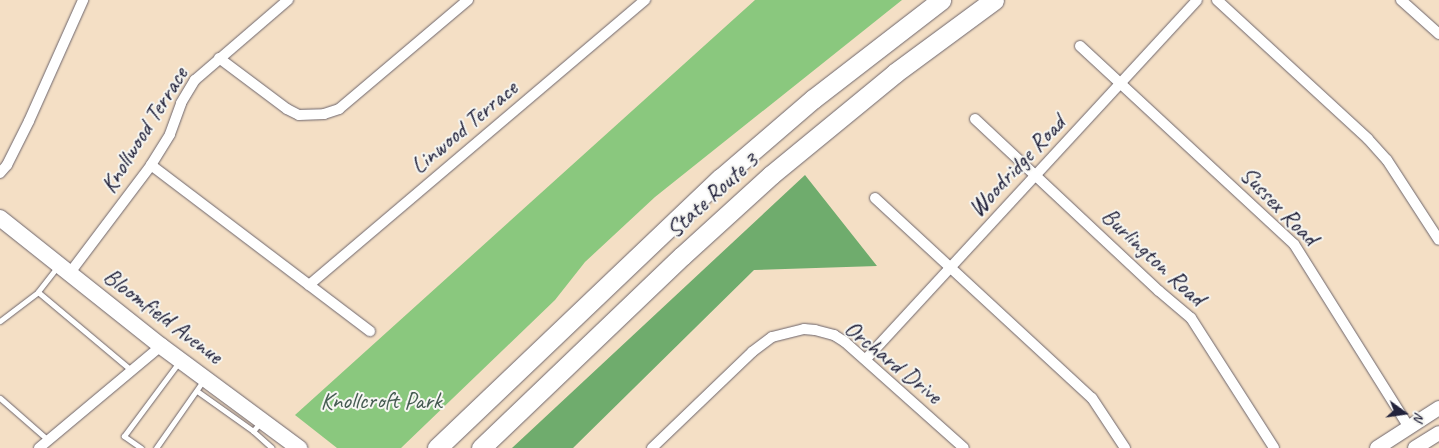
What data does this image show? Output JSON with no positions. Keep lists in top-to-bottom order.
{
  "streets": {
    "highway": ["State Route 3"],
    "main road": ["Bloomfield Avenue"],
    "street": [
      "Linwood Terrace",
      "Knollwood Terrace",
      "Woodridge Road",
      "Sussex Road",
      "Burlington Road",
      "Orchard Drive"
    ]
  },
  "crossings": [
    ["Knollwood Terrace", "Bloomfield Avenue"],
    ["Woodridge Road", "Sussex Road"],
    ["Woodridge Road", "Burlington Road"],
    ["Woodridge Road", "Orchard Drive"]
  ],
  "parks": ["Knollcroft Park"],
  "north": "right"
}
